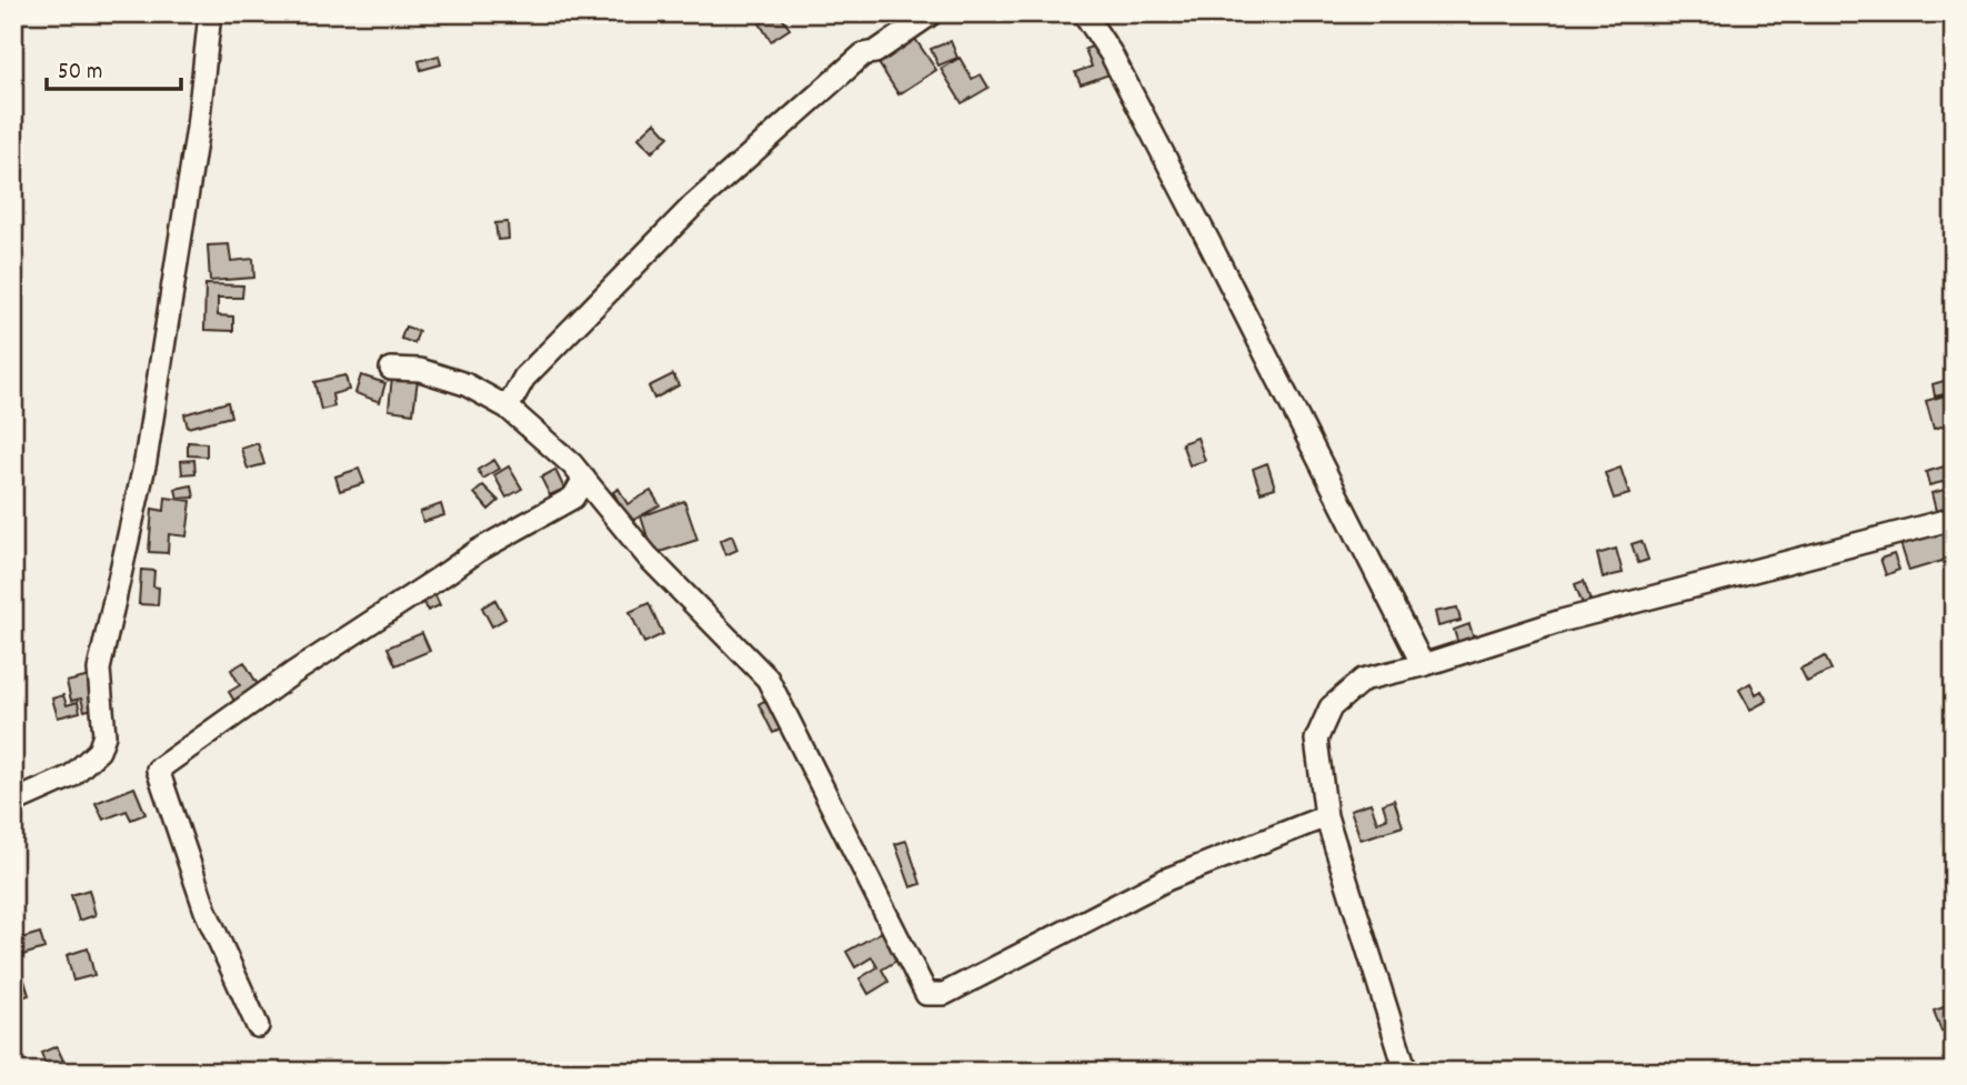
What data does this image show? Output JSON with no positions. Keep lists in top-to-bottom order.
{
  "scale_bar": "50 m"
}
